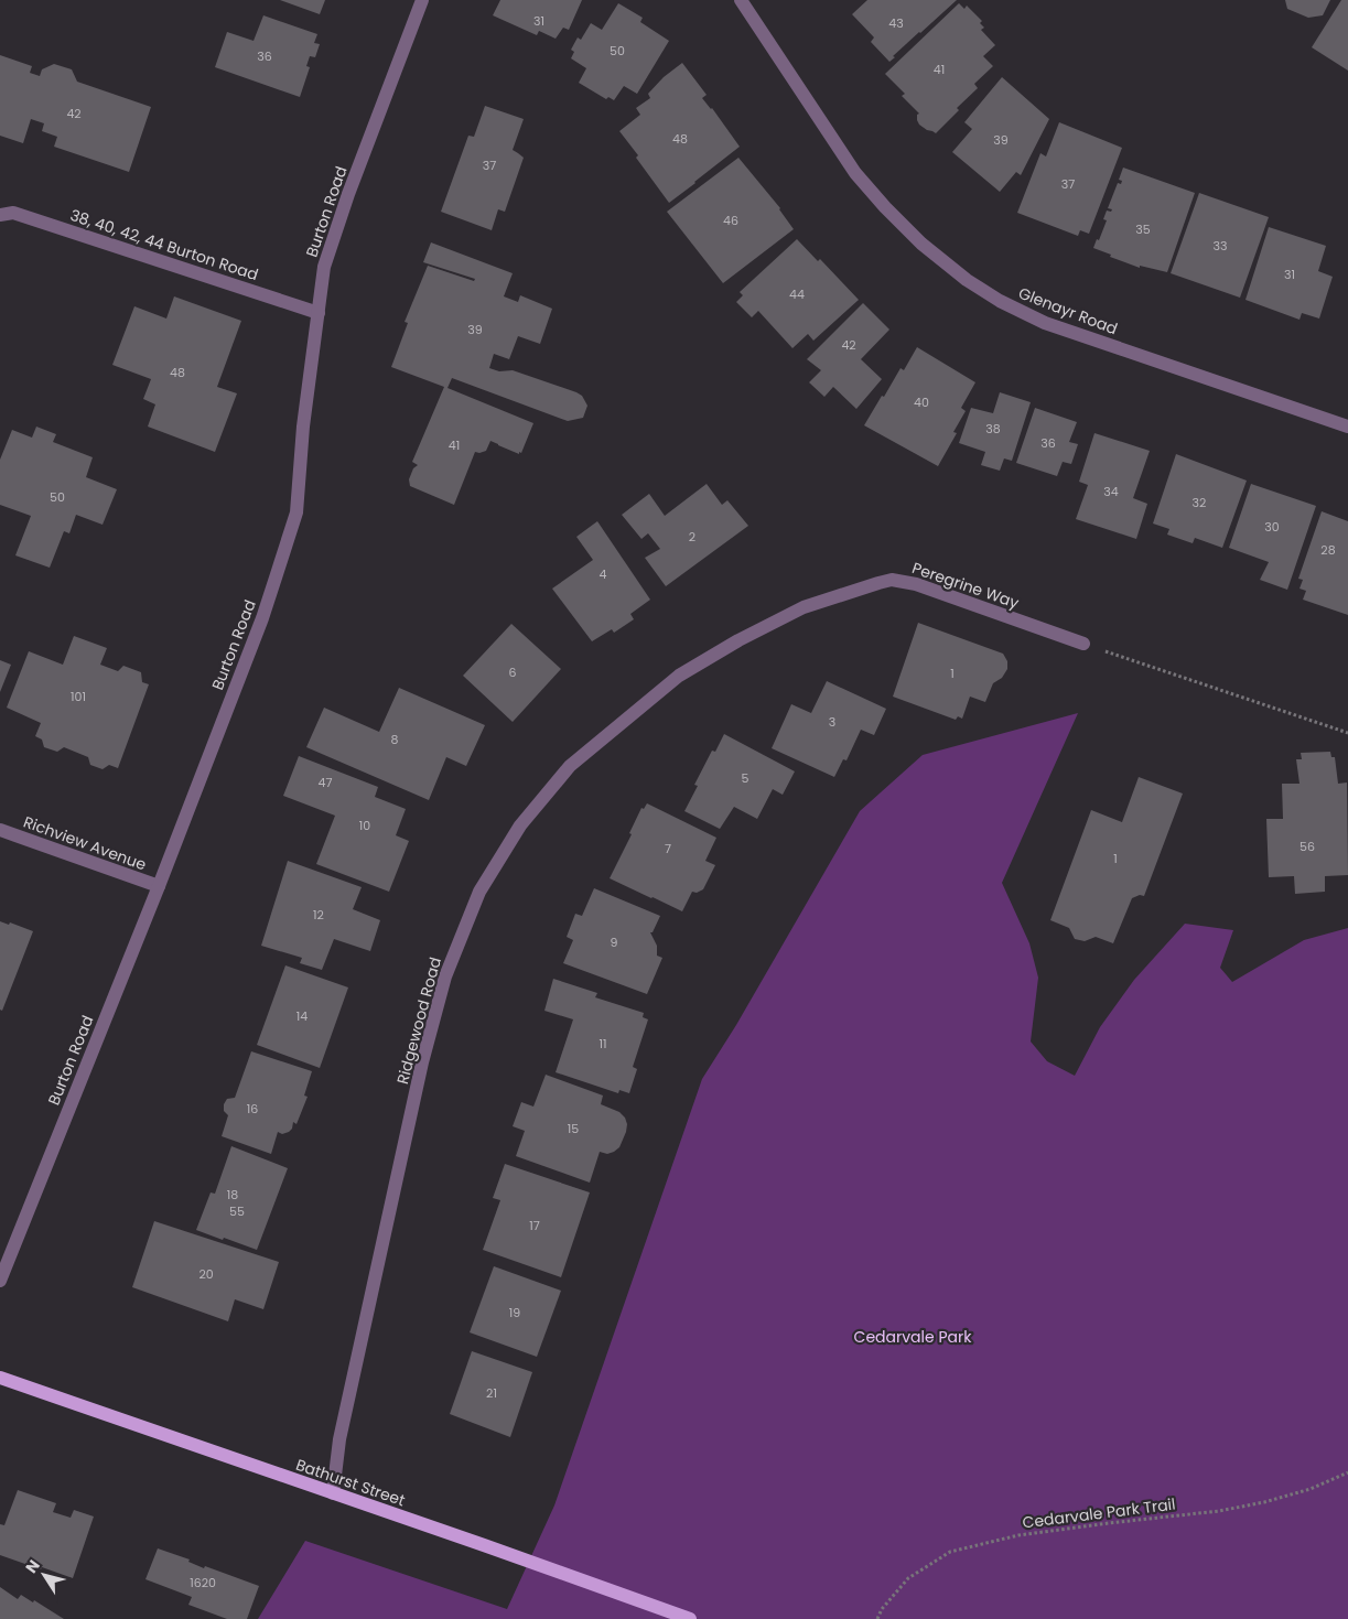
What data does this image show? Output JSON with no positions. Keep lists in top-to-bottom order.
{
  "streets": {
    "main road": ["Bathurst Street"],
    "street": [
      "Burton Road",
      "38, 40, 42, 44 Burton Road",
      "Glenayr Road",
      "Peregrine Way",
      "Richview Avenue",
      "Ridgewood Road"
    ],
    "path": ["Cedarvale Park Trail"]
  },
  "crossings": [
    ["Burton Road", "38, 40, 42, 44 Burton Road"],
    ["Burton Road", "Richview Avenue"],
    ["Peregrine Way", "Ridgewood Road"],
    ["Ridgewood Road", "Bathurst Street"]
  ],
  "parks": ["Cedarvale Park"],
  "house_numbers": [
    "31",
    "43",
    "50",
    "36",
    "41",
    "42",
    "48",
    "39",
    "37",
    "37",
    "46",
    "35",
    "33",
    "31",
    "44",
    "39",
    "42",
    "48",
    "40",
    "38",
    "36",
    "41",
    "34",
    "50",
    "32",
    "30",
    "2",
    "28",
    "4",
    "6",
    "1",
    "101",
    "3",
    "8",
    "5",
    "47",
    "10",
    "56",
    "7",
    "1",
    "12",
    "9",
    "14",
    "11",
    "16",
    "15",
    "18",
    "55",
    "17",
    "20",
    "19",
    "21",
    "1620"
  ],
  "north": "top left"
}
